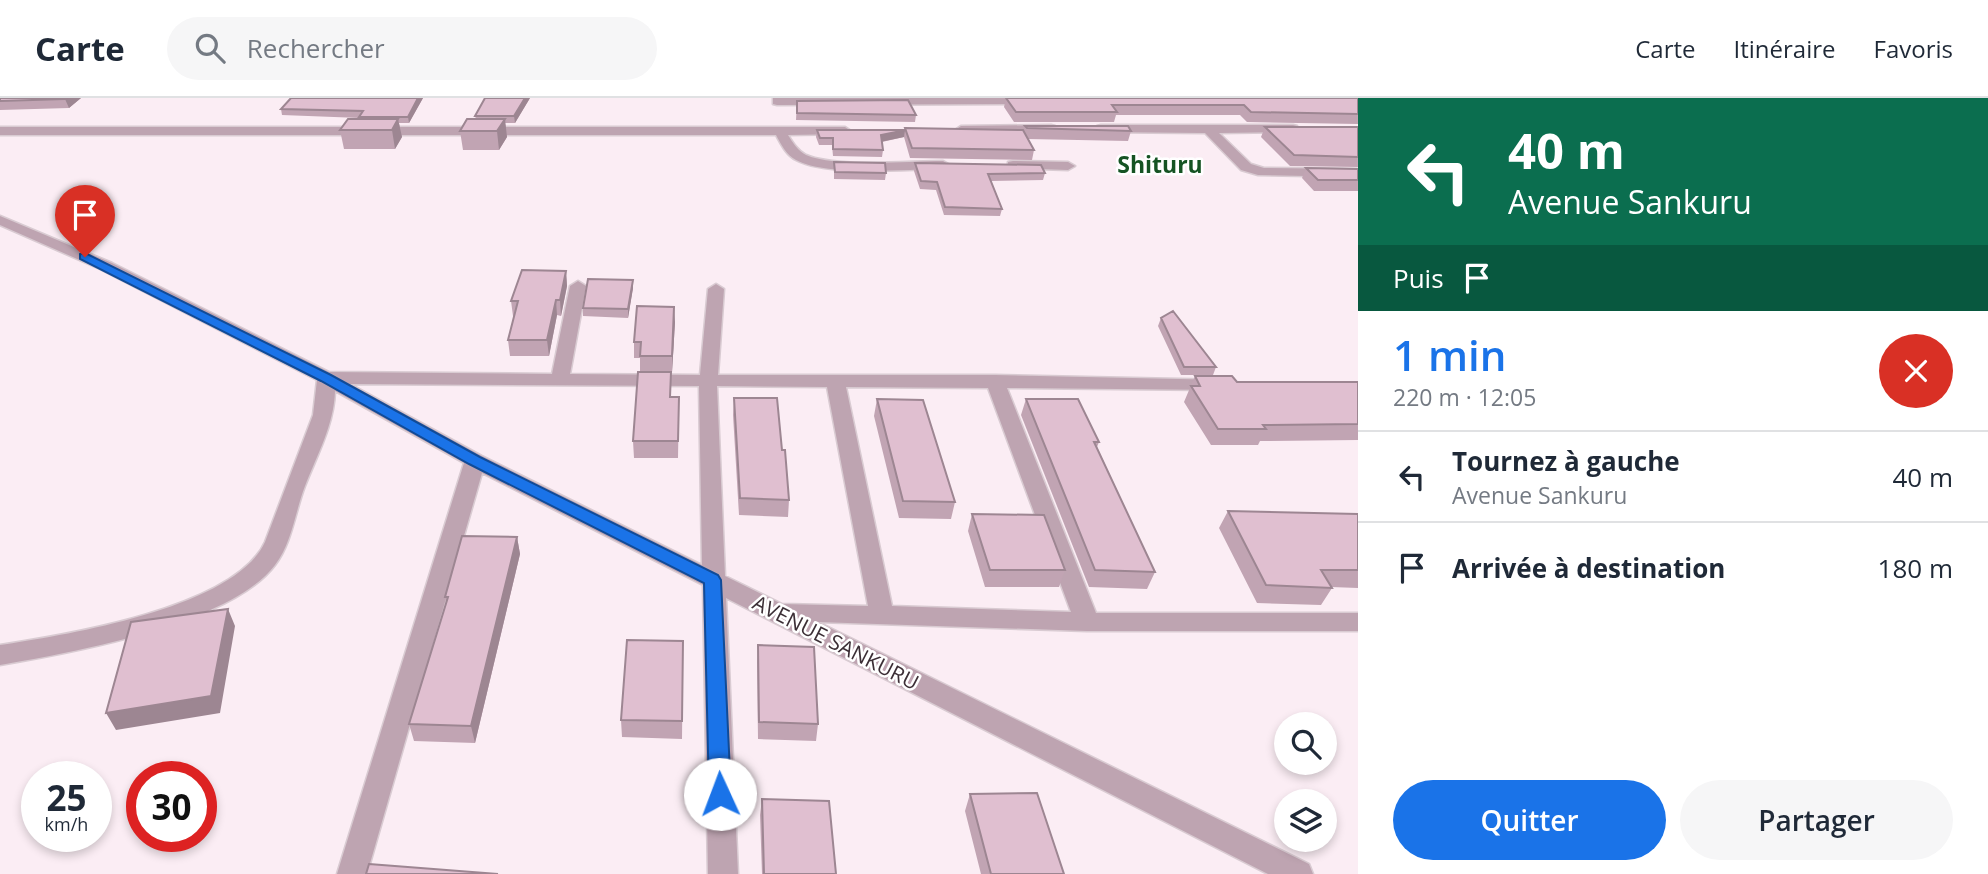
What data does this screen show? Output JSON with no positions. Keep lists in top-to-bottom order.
{
  "streets": {
    "street": ["AVENUE SANKURU"]
  },
  "districts": ["Shituru"],
  "page": {
    "header": "Carte",
    "search": "Rechercher",
    "nav": ["Carte", "Itinéraire", "Favoris"],
    "turn": ["40 m", "Avenue Sankuru"],
    "then": "Puis",
    "heading": ["1 min", "220 m · 12:05"],
    "list": [
      {
        "name": "Tournez à gauche",
        "note": "Avenue Sankuru",
        "value": "40 m"
      },
      {
        "name": "Arrivée à destination",
        "value": "180 m"
      }
    ],
    "speed": "25 km/h",
    "limit": "30",
    "buttons": ["Quitter", "Partager"]
  }
}
